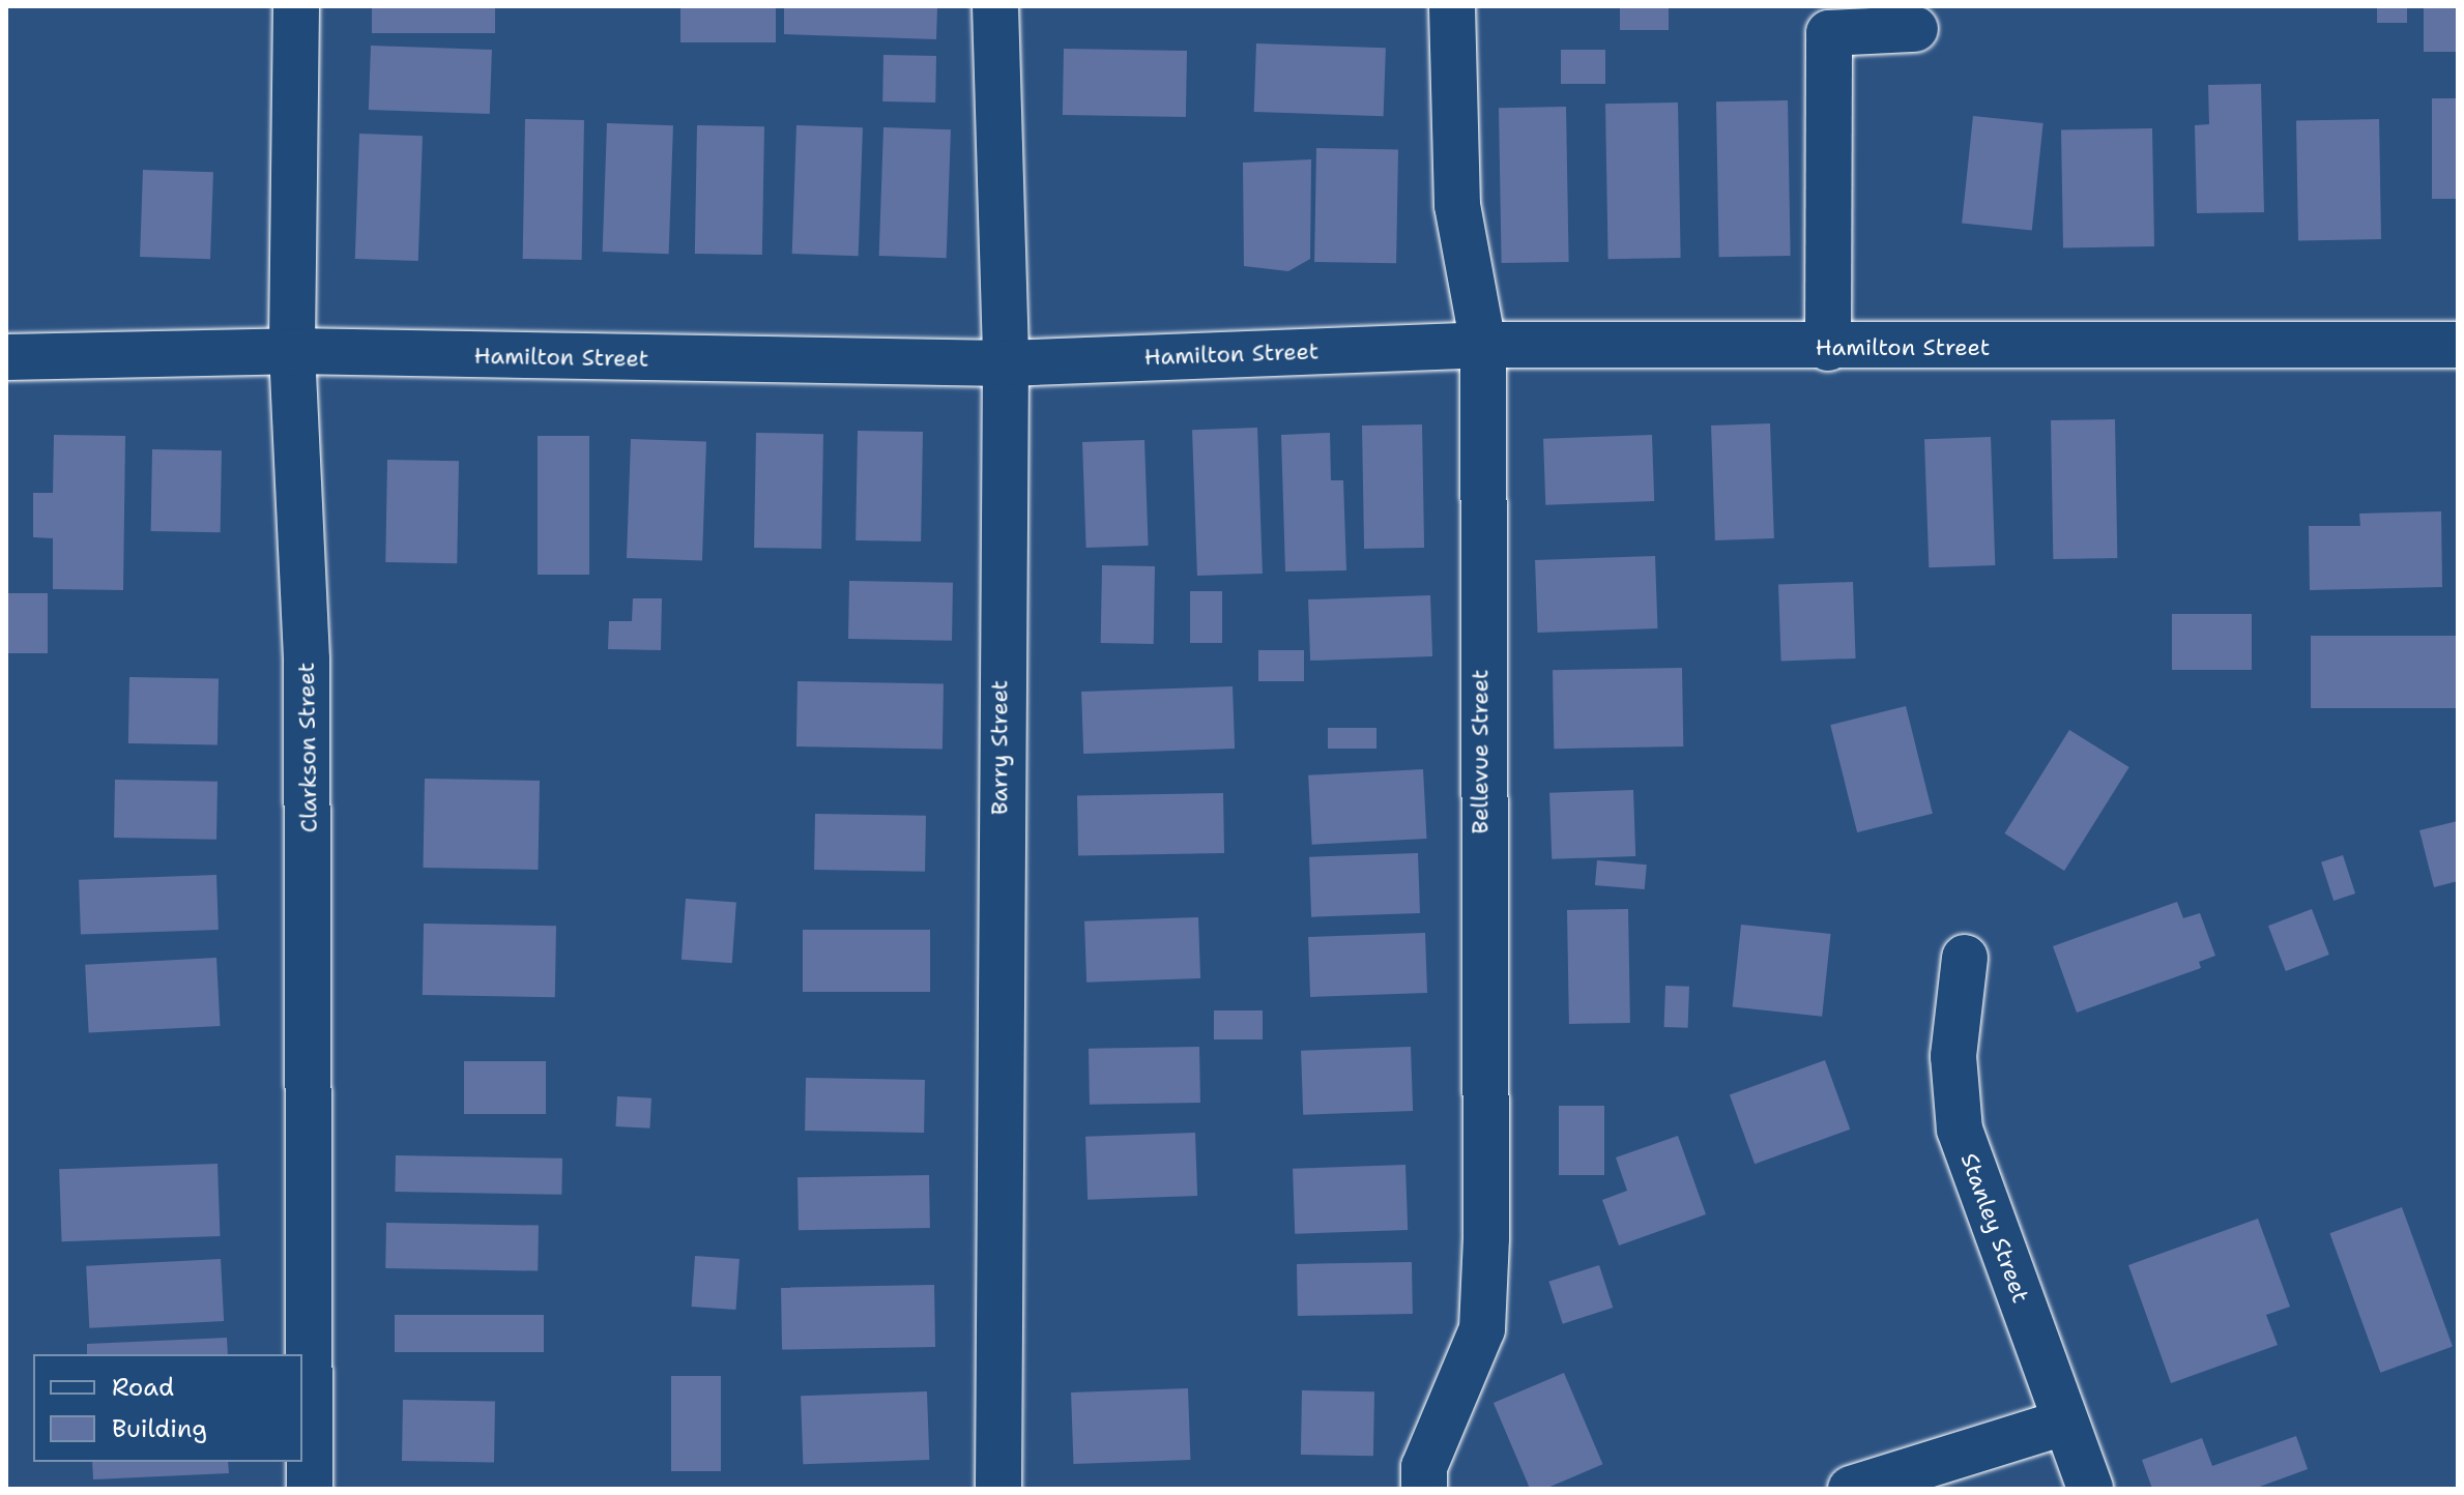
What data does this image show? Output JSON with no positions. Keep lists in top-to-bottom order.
{
  "streets": {
    "street": [
      "Hamilton Street",
      "Clarkson Street",
      "Barry Street",
      "Bellevue Street",
      "Stanley Street"
    ]
  },
  "crossings": [
    ["Hamilton Street", "Clarkson Street"],
    ["Hamilton Street", "Barry Street"],
    ["Hamilton Street", "Bellevue Street"]
  ],
  "legend": ["Road", "Building"]
}
